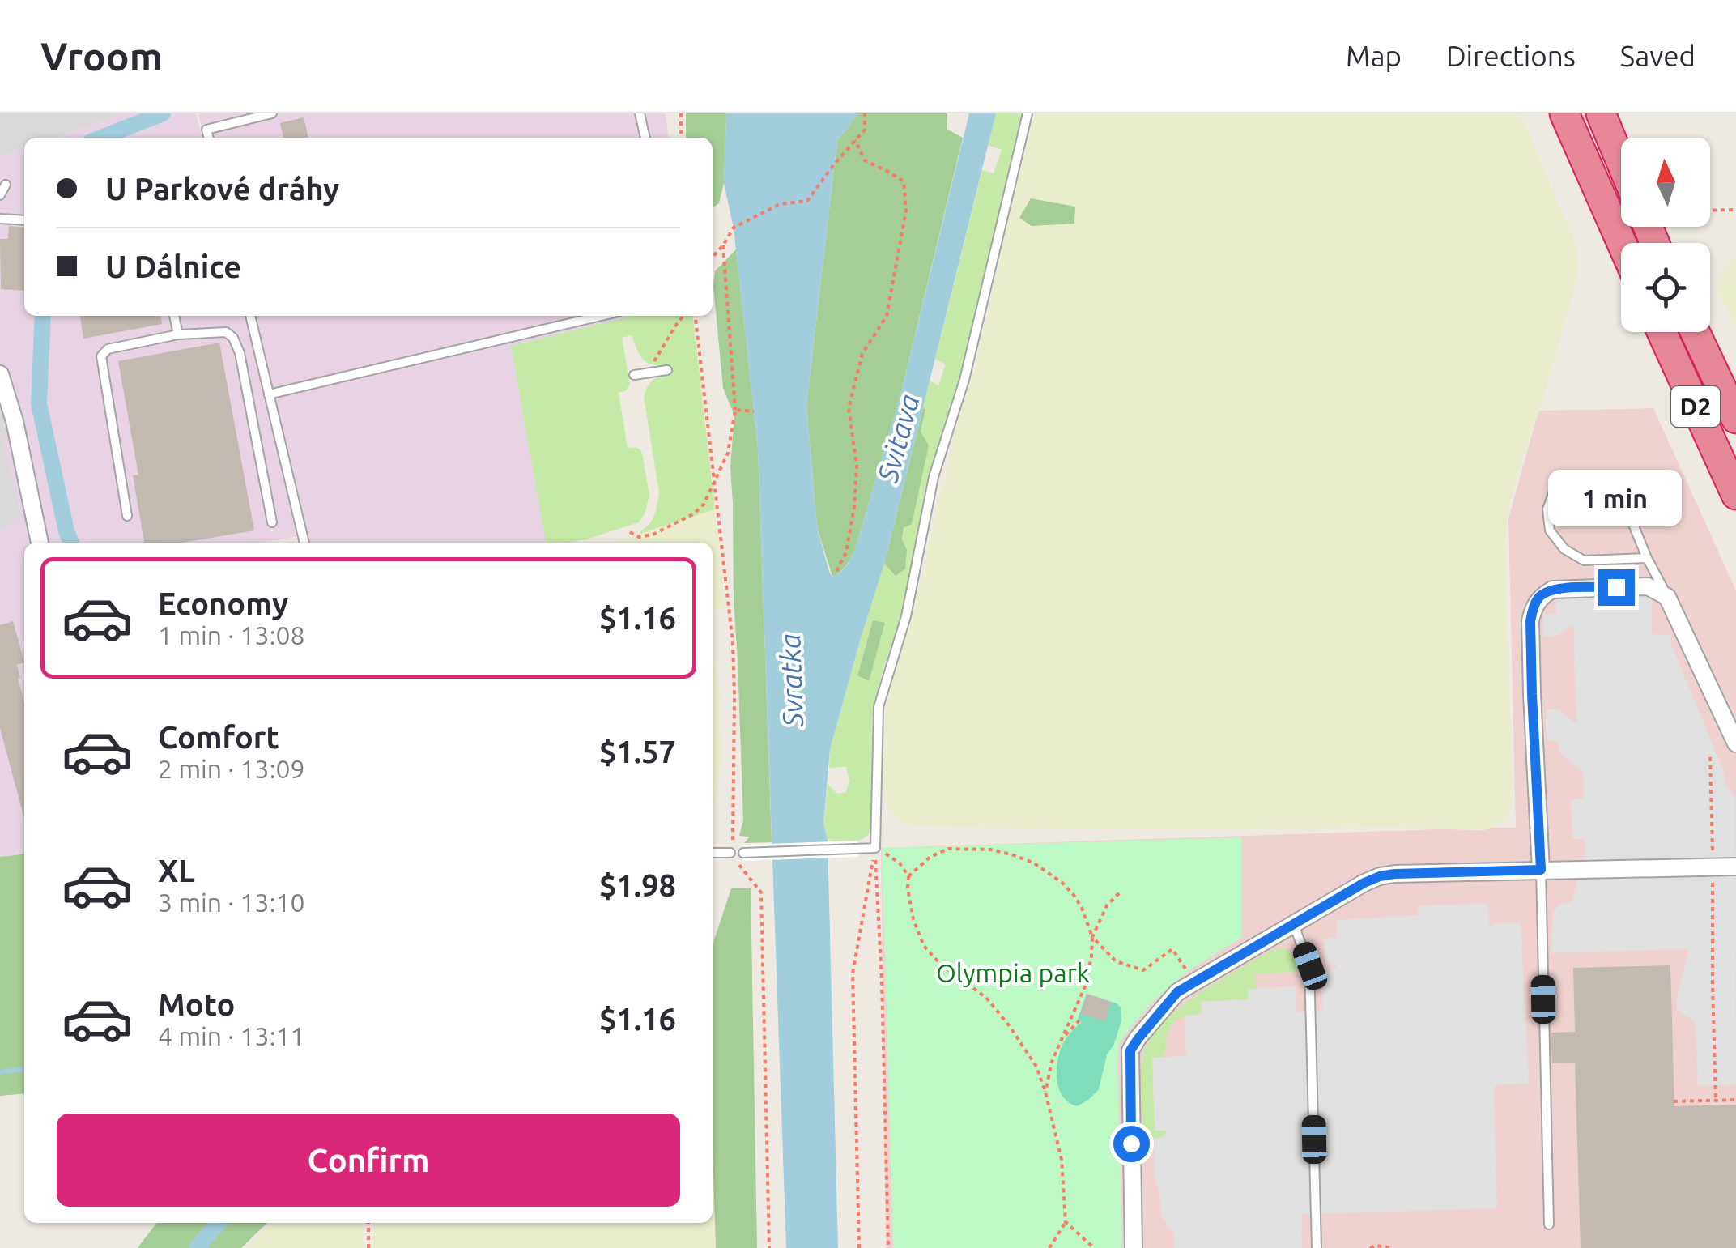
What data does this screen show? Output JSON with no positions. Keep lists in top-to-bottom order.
{
  "streets": {
    "highway": ["D2"]
  },
  "water": ["Svitava", "Svratka"],
  "parks": ["Olympia park"],
  "north": "top",
  "page": {
    "header": "Vroom",
    "nav": ["Map", "Directions", "Saved"],
    "banner": ["U Parkové dráhy", "U Dálnice"],
    "bubble": "1 min",
    "list": [
      {
        "name": "Economy",
        "note": "1 min · 13:08",
        "value": "$1.16"
      },
      {
        "name": "Comfort",
        "note": "2 min · 13:09",
        "value": "$1.57"
      },
      {
        "name": "XL",
        "note": "3 min · 13:10",
        "value": "$1.98"
      },
      {
        "name": "Moto",
        "note": "4 min · 13:11",
        "value": "$1.16"
      }
    ],
    "buttons": "Confirm"
  }
}
